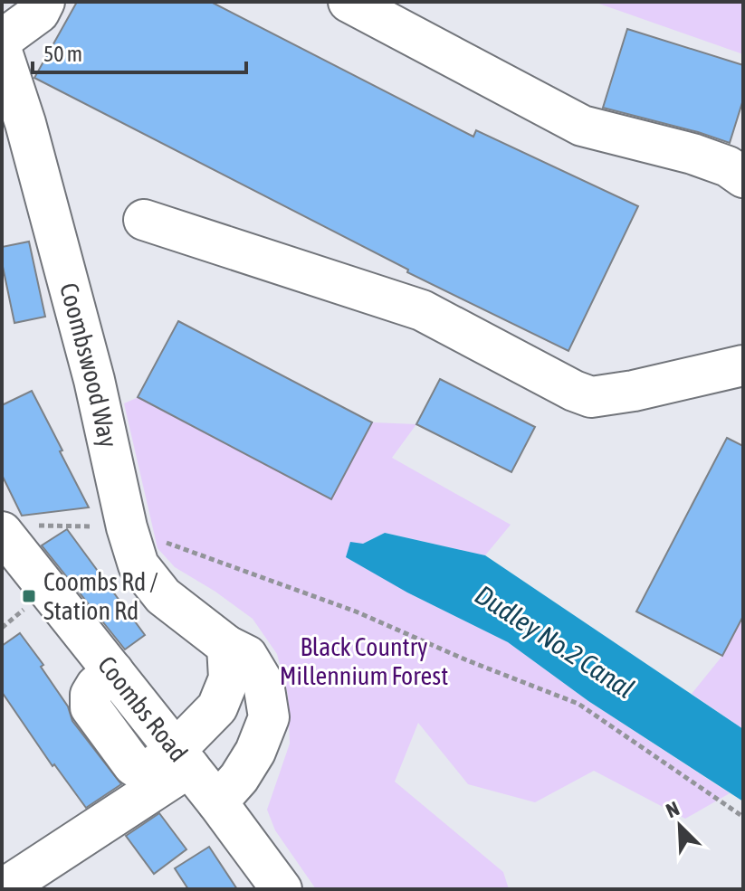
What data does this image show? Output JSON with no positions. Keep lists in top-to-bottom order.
{
  "streets": {
    "street": ["Coombswood Way", "Coombs Road"]
  },
  "crossings": [
    ["Coombswood Way", "Coombs Road"]
  ],
  "water": ["Dudley No.2 Canal"],
  "parks": ["Black Country Millennium Forest"],
  "places": {
    "transit": ["Coombs Rd / Station Rd"]
  },
  "scale_bar": "50 m",
  "north": "top left"
}
